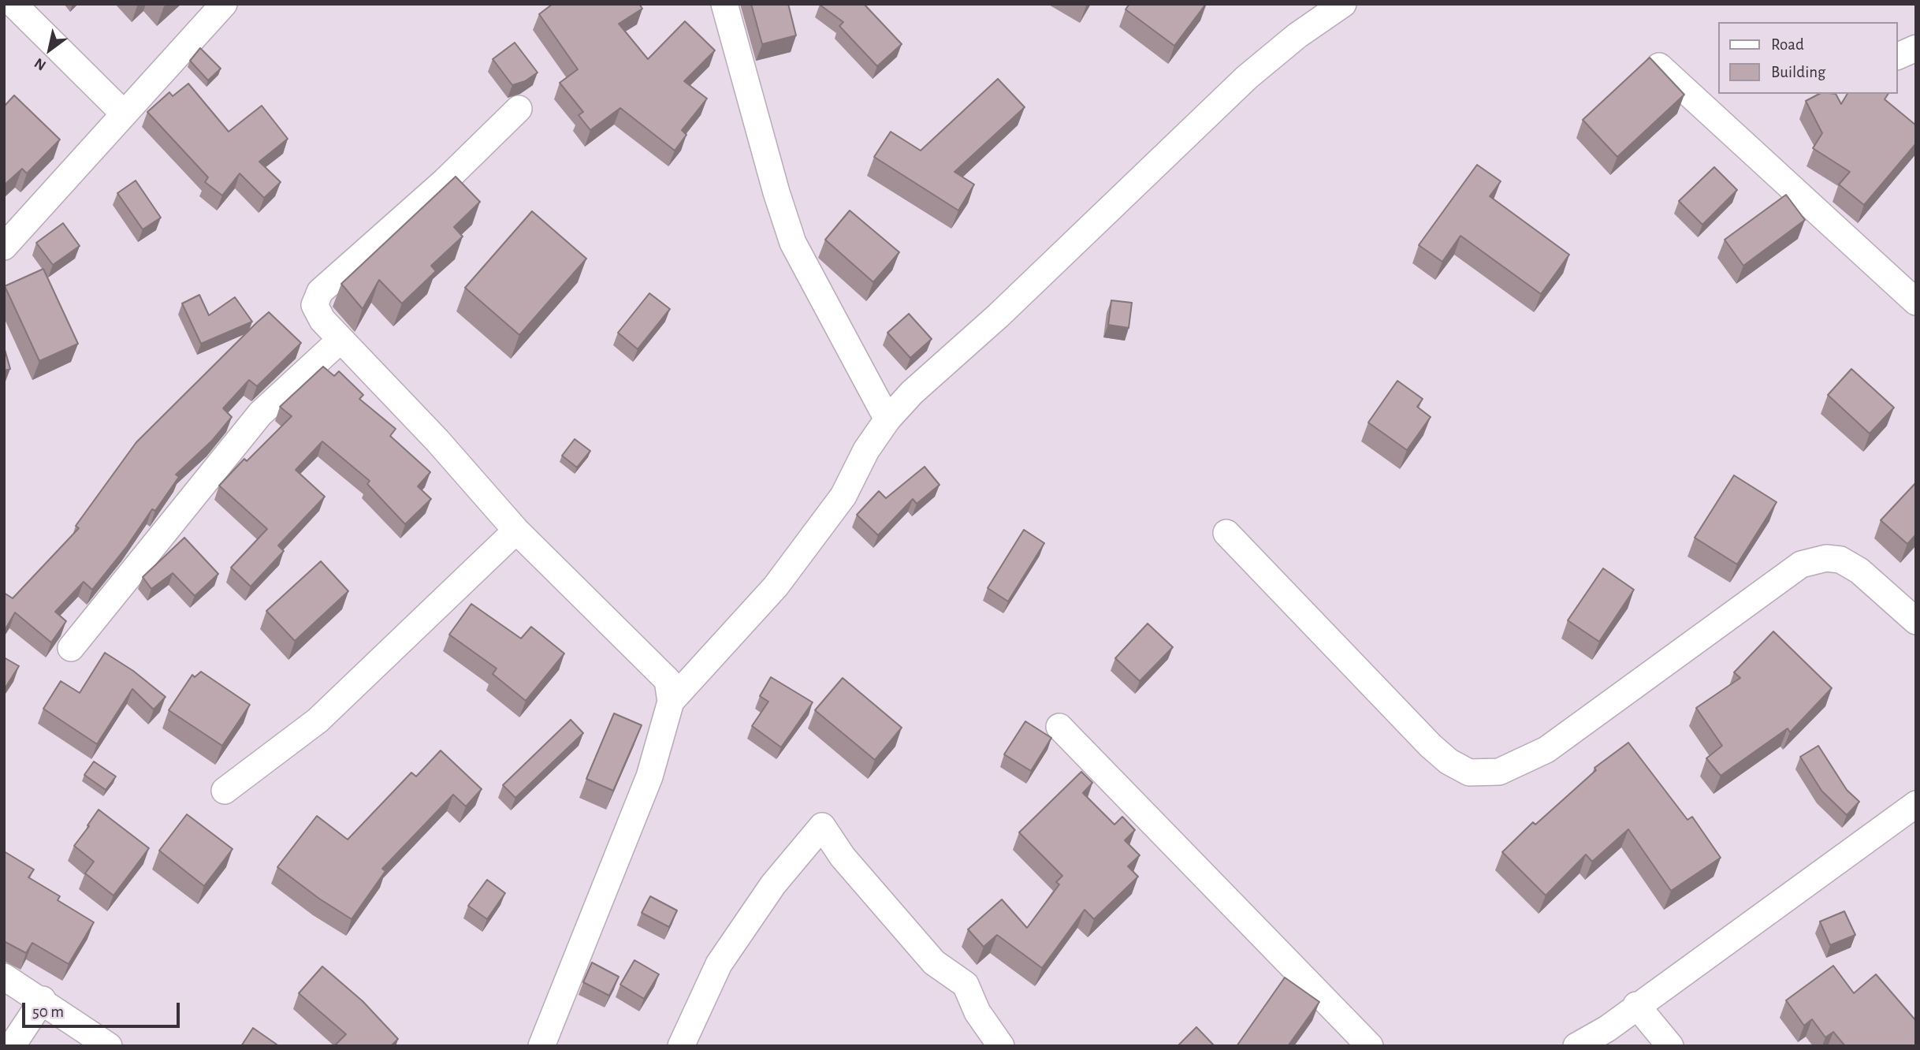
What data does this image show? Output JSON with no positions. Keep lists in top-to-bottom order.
{
  "legend": ["Road", "Building"],
  "scale_bar": "50 m",
  "north": "bottom left"
}
